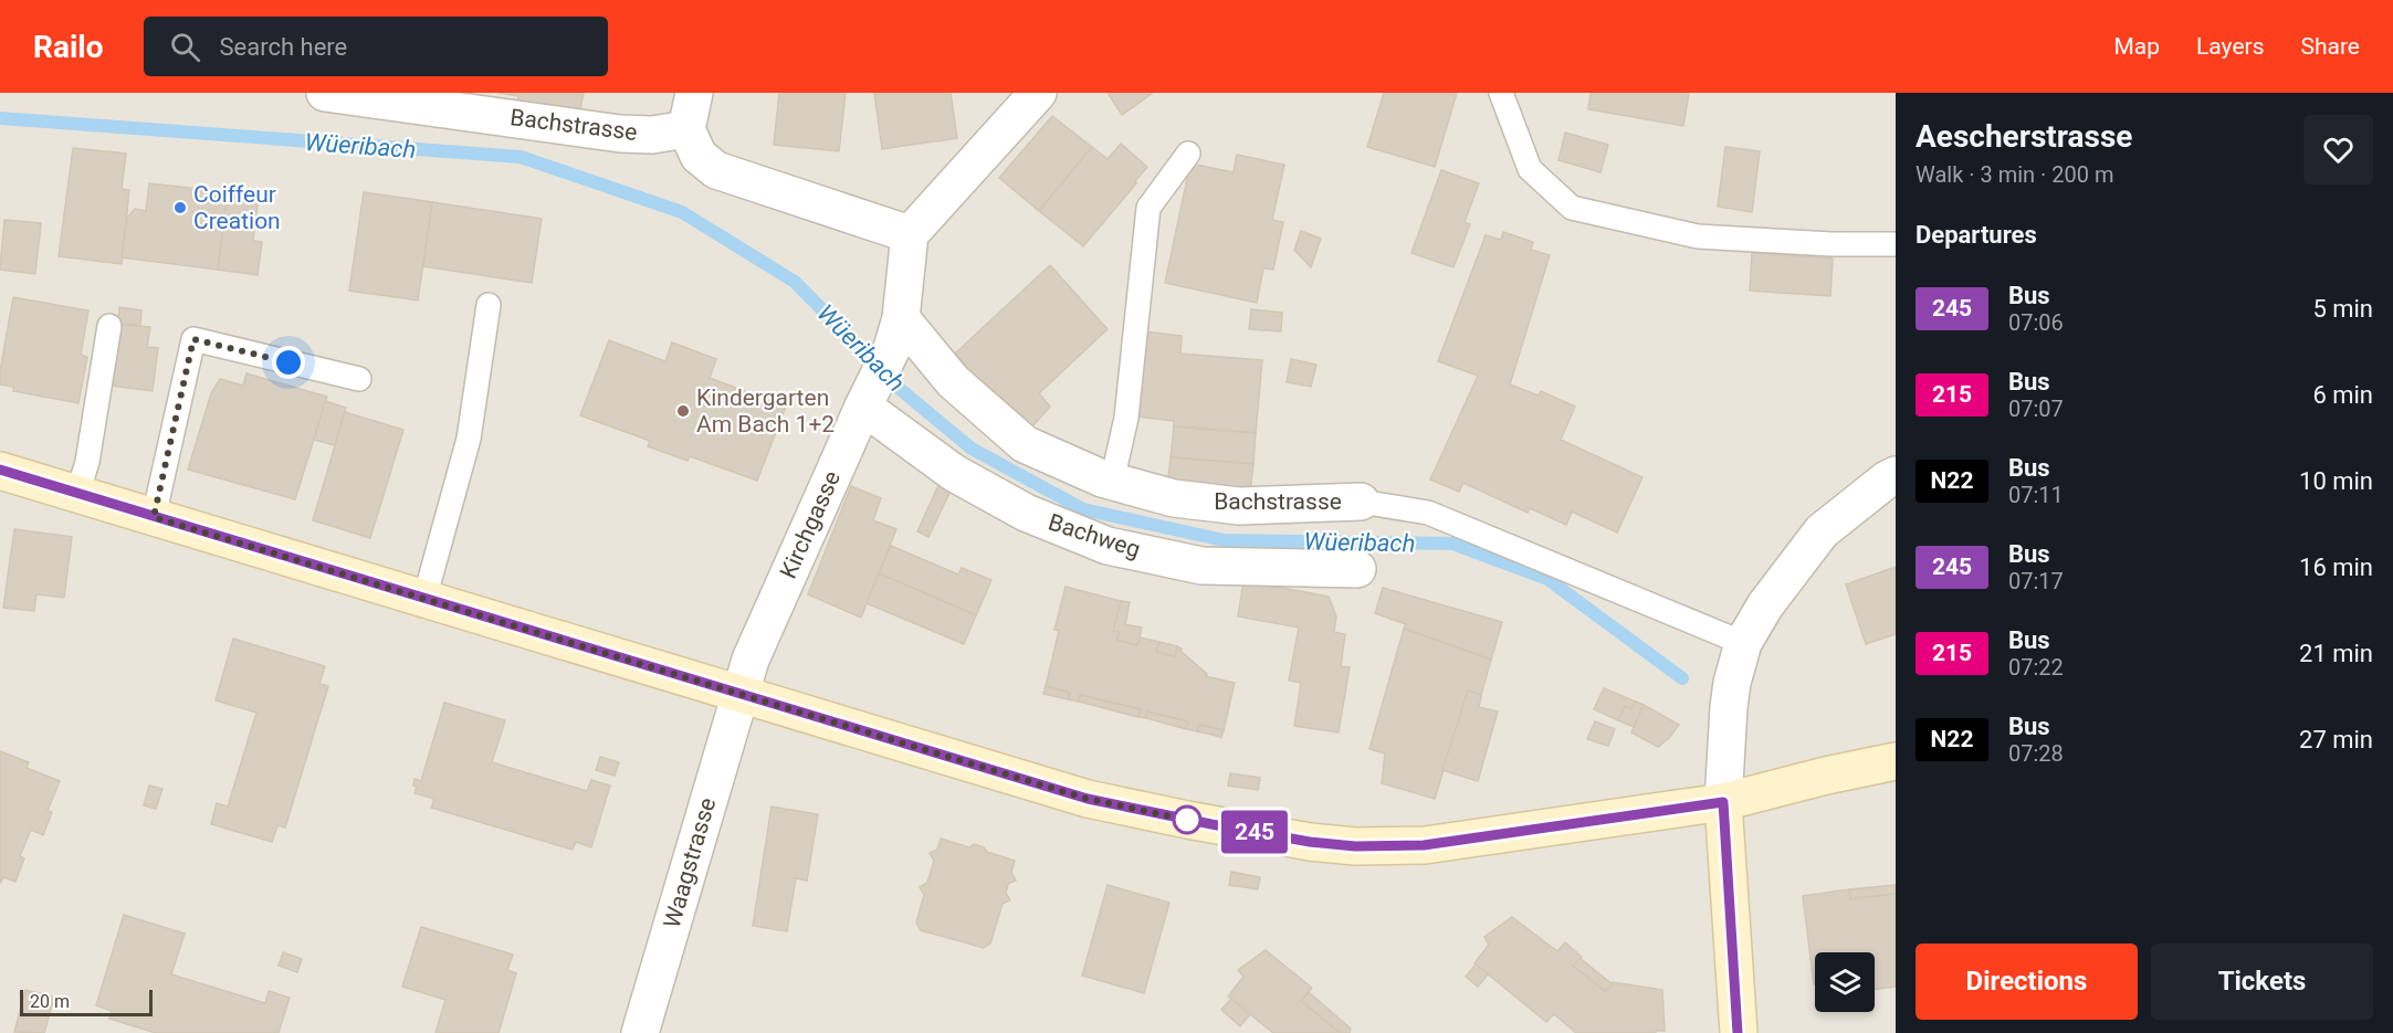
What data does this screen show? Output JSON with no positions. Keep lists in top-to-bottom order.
{
  "streets": {
    "street": [
      "Bachstrasse",
      "Kirchgasse",
      "Bachweg",
      "Waagstrasse"
    ]
  },
  "crossings": [
    ["Bachstrasse", "Kirchgasse"],
    ["Kirchgasse", "Bachweg"],
    ["Kirchgasse", "Waagstrasse"]
  ],
  "water": ["Wüeribach"],
  "places": ["Coiffeur Creation", "Kindergarten Am Bach 1+2"],
  "lines": ["bus line 245"],
  "scale_bar": "20 m",
  "page": {
    "header": "Railo",
    "search": "Search here",
    "nav": ["Map", "Layers", "Share"],
    "on_map": "245",
    "heading": [
      ["Aescherstrasse", "Walk · 3 min · 200 m"],
      "Departures"
    ],
    "list": [
      {
        "mark": "245",
        "name": "Bus",
        "note": "07:06",
        "value": "5 min"
      },
      {
        "mark": "215",
        "name": "Bus",
        "note": "07:07",
        "value": "6 min"
      },
      {
        "mark": "N22",
        "name": "Bus",
        "note": "07:11",
        "value": "10 min"
      },
      {
        "mark": "245",
        "name": "Bus",
        "note": "07:17",
        "value": "16 min"
      },
      {
        "mark": "215",
        "name": "Bus",
        "note": "07:22",
        "value": "21 min"
      },
      {
        "mark": "N22",
        "name": "Bus",
        "note": "07:28",
        "value": "27 min"
      }
    ],
    "buttons": ["Directions", "Tickets"],
    "scale": "20 m"
  }
}
